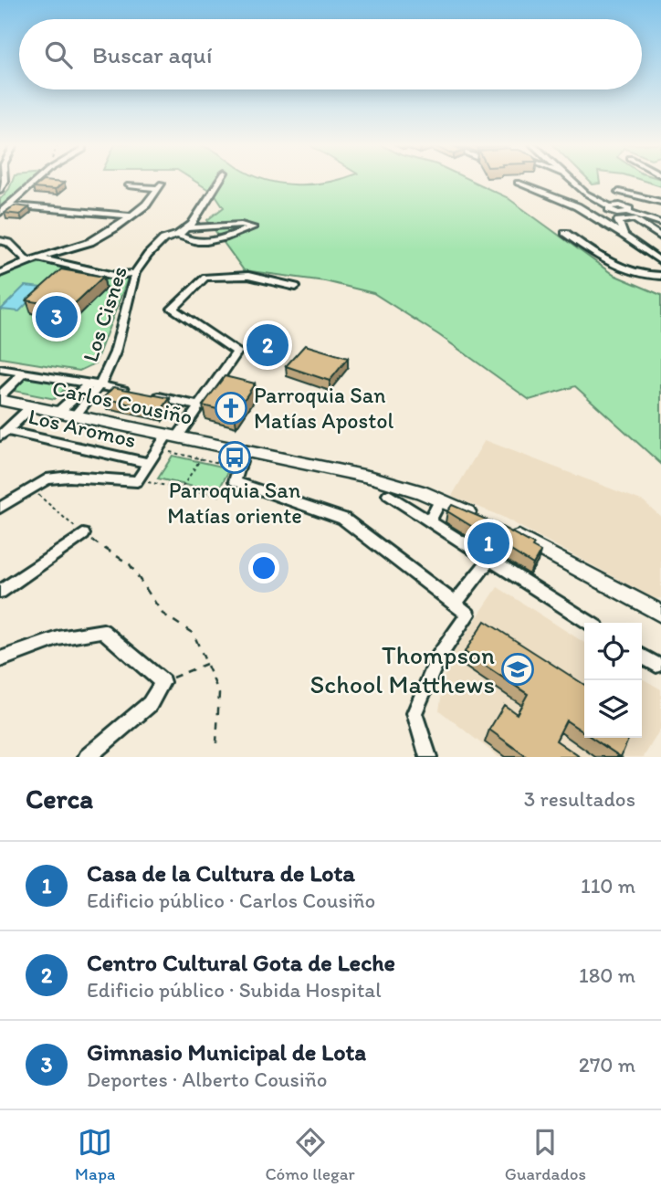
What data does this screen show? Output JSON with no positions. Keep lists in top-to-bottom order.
{
  "streets": {
    "main road": ["Carlos Cousiño"],
    "street": ["Los Cisnes", "Los Aromos"]
  },
  "places": {
    "church": ["Parroquia San Matías Apostol"],
    "bus stop": ["Parroquia San Matías oriente"],
    "school or university": ["Thompson School Matthews"]
  },
  "page": {
    "search": "Buscar aquí",
    "pins": ["3", "2", "1"],
    "heading": ["Cerca", "3 resultados"],
    "list": [
      {
        "mark": "1",
        "name": "Casa de la Cultura de Lota",
        "note": "Edificio público · Carlos Cousiño",
        "value": "110 m"
      },
      {
        "mark": "2",
        "name": "Centro Cultural Gota de Leche",
        "note": "Edificio público · Subida Hospital",
        "value": "180 m"
      },
      {
        "mark": "3",
        "name": "Gimnasio Municipal de Lota",
        "note": "Deportes · Alberto Cousiño",
        "value": "270 m"
      }
    ],
    "nav": ["Mapa", "Cómo llegar", "Guardados"]
  }
}
